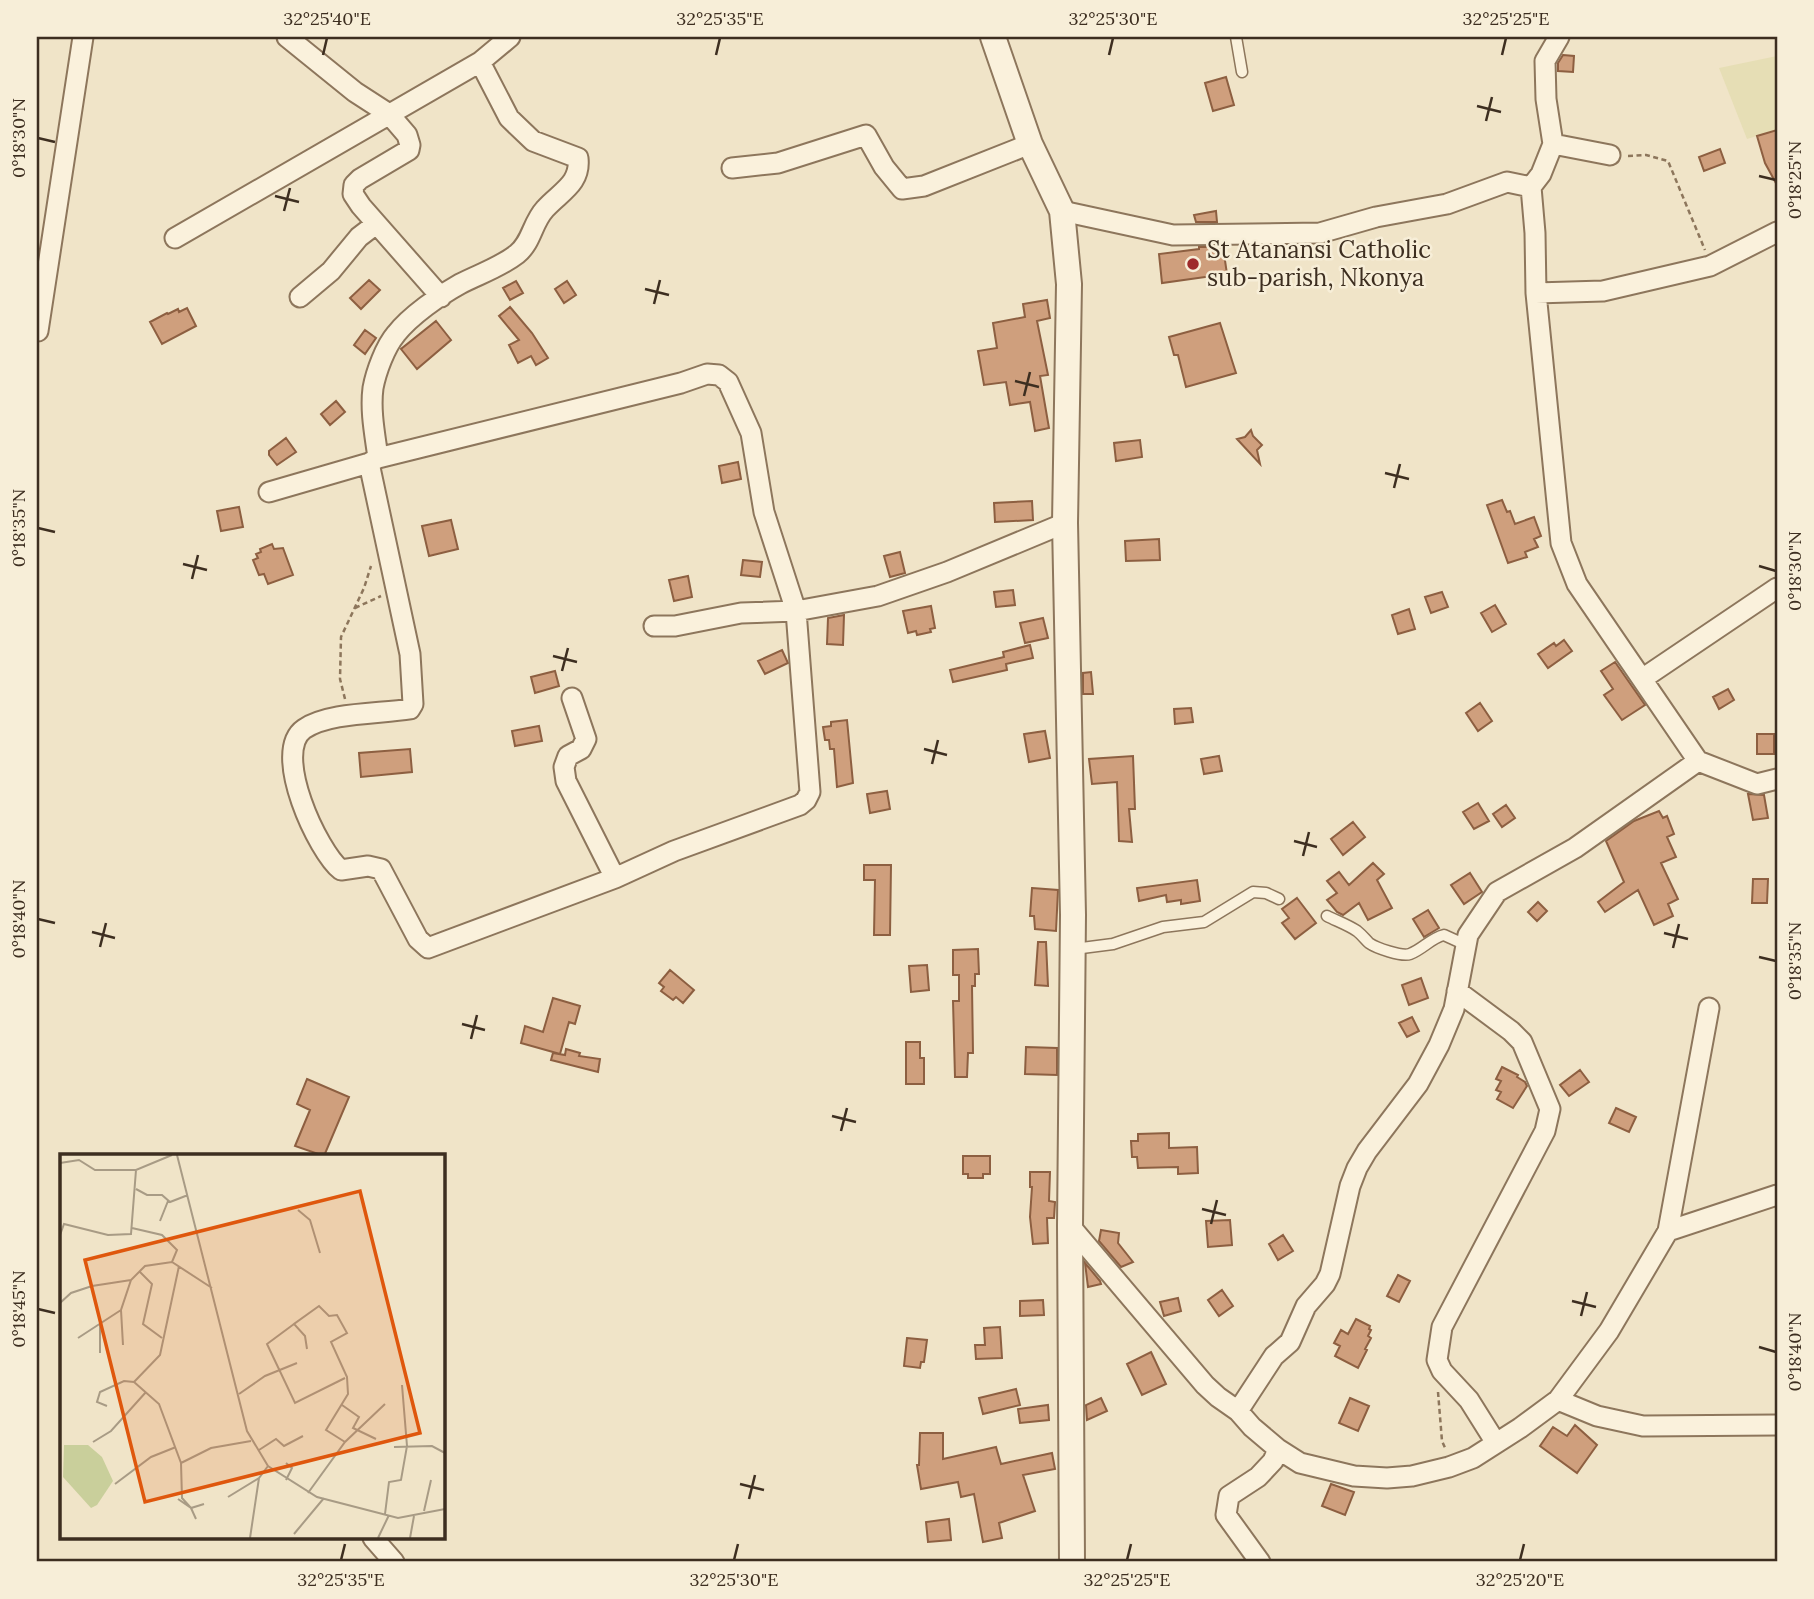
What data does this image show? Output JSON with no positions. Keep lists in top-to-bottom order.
{
  "places": ["St Atanansi Catholic sub-parish, Nkonya"],
  "coordinates": [
    "32°25'40\"E",
    "32°25'35\"E",
    "32°25'30\"E",
    "32°25'25\"E",
    "0°18'30\"N",
    "0°18'25\"N",
    "0°18'35\"N",
    "0°18'40\"N",
    "0°18'45\"N",
    "32°25'20\"E"
  ]
}
